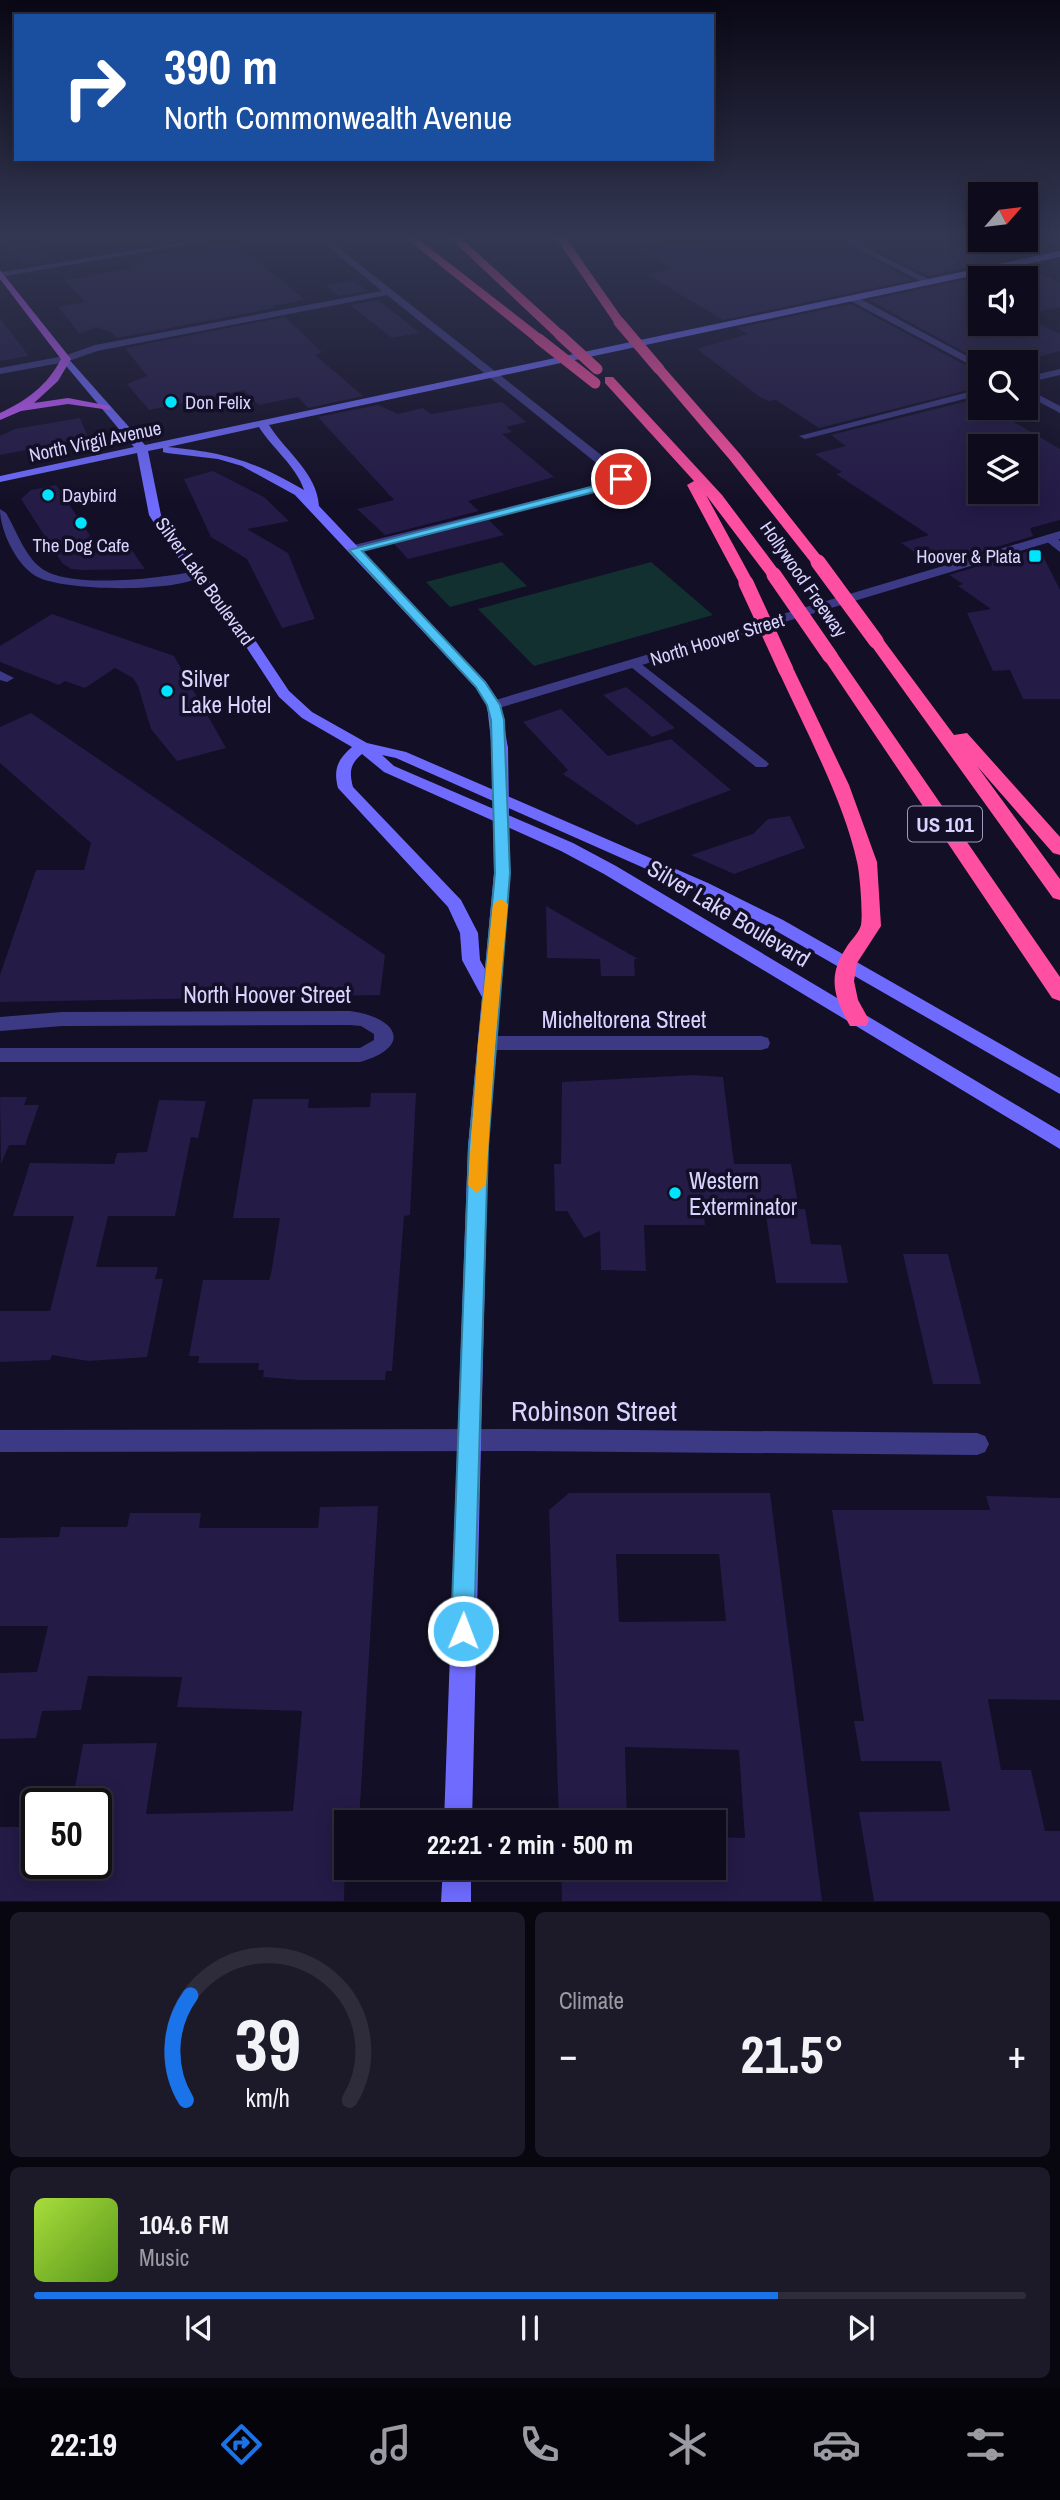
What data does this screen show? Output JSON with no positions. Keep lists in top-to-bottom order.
{
  "streets": {
    "highway": ["Hollywood Freeway", "US 101"],
    "main road": ["North Virgil Avenue", "Silver Lake Boulevard"],
    "street": ["North Hoover Street", "Micheltorena Street", "Robinson Street"]
  },
  "crossings": [
    ["North Virgil Avenue", "Silver Lake Boulevard"]
  ],
  "places": {
    "other": [
      "Don Felix",
      "Daybird",
      "The Dog Cafe",
      "Silver Lake Hotel",
      "Western Exterminator"
    ],
    "transit": ["Hoover & Plata"]
  },
  "north": "top right",
  "page": {
    "turn": ["390 m", "North Commonwealth Avenue"],
    "limit": "50",
    "trip": "22:21 · 2 min · 500 m",
    "tile": "Climate",
    "heat": ["−", "21.5°", "+"],
    "song": ["104.6 FM", "Music"],
    "tabs": "22:19",
    "gauge": ["39", "km/h"]
  }
}
